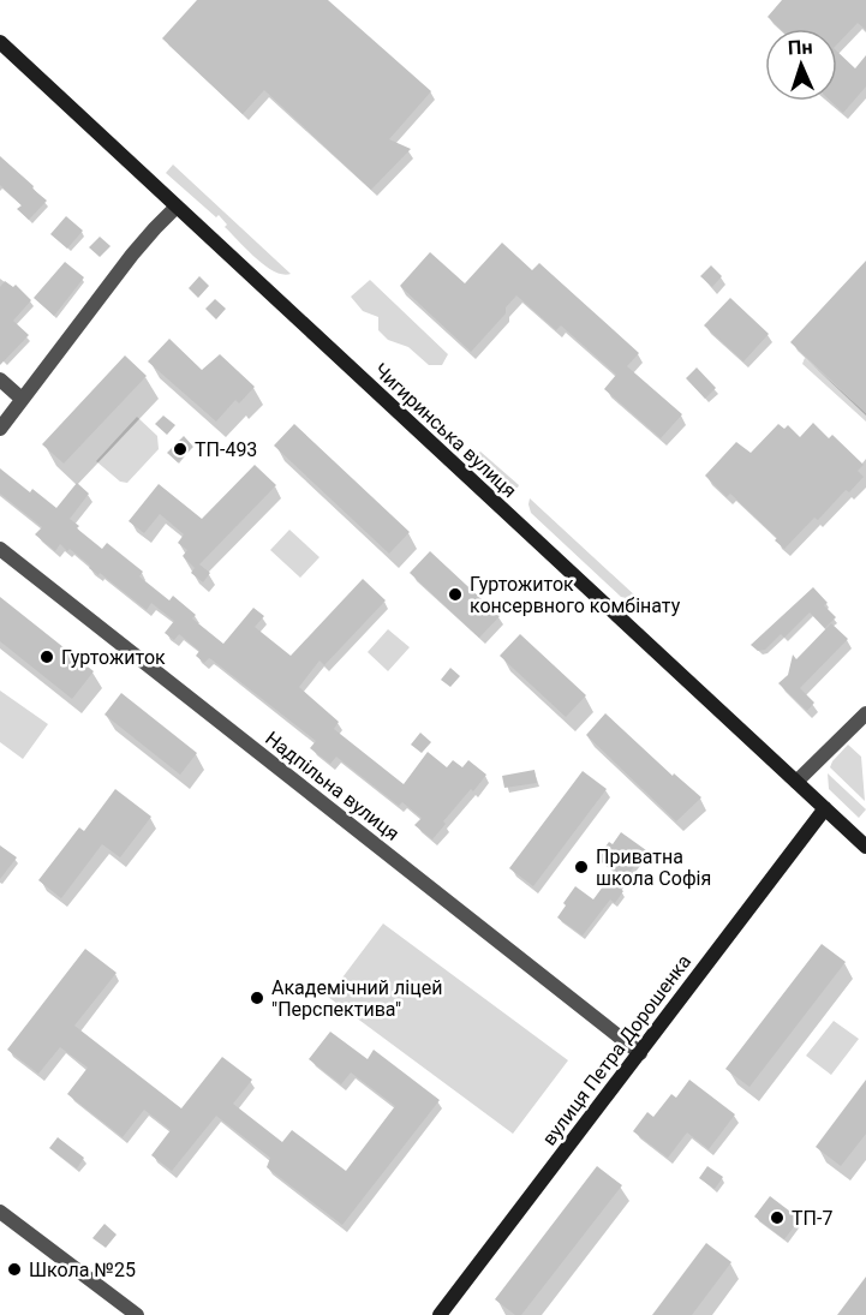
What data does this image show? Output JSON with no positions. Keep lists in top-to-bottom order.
{
  "streets": {
    "main road": ["Чигиринська вулиця", "вулиця Петра Дорошенка"],
    "street": ["Надпільна вулиця"]
  },
  "crossings": [
    ["Чигиринська вулиця", "вулиця Петра Дорошенка"],
    ["Надпільна вулиця", "вулиця Петра Дорошенка"]
  ],
  "places": [
    "ТП-493",
    "Гуртожиток консервного комбінату",
    "Гуртожиток",
    "Приватна школа Софія",
    "Академічний ліцей \"Перспектива\"",
    "ТП-7",
    "Школа №25"
  ],
  "north": "top"
}
